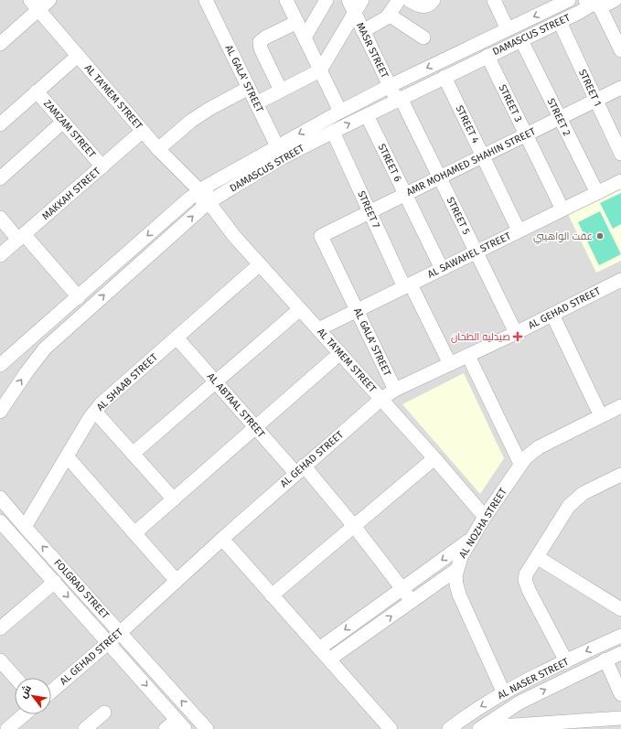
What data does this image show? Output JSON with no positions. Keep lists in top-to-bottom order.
{
  "streets": {
    "street": [
      "DAMASCUS STREET",
      "MASR STREET",
      "AL GALA' STREET",
      "STREET 1",
      "AL TA'MEM STREET",
      "STREET 3",
      "STREET 2",
      "STREET 4",
      "ZAMZAM STREET",
      "AMR MOHAMED SHAHIN STREET",
      "STREET 6",
      "MAKKAH STREET",
      "STREET 7",
      "STREET 5",
      "AL SAWAHEL STREET",
      "AL GEHAD STREET",
      "AL SHAAB STREET",
      "AL ABTAAL STREET",
      "AL NOZHA STREET",
      "FOLGRAD STREET",
      "AL NASER STREET"
    ]
  },
  "crossings": [
    ["DAMASCUS STREET", "MASR STREET"],
    ["DAMASCUS STREET", "AL GALA' STREET"],
    ["DAMASCUS STREET", "STREET 1"],
    ["DAMASCUS STREET", "AL TA'MEM STREET"],
    ["DAMASCUS STREET", "STREET 3"],
    ["DAMASCUS STREET", "STREET 2"],
    ["DAMASCUS STREET", "STREET 4"],
    ["DAMASCUS STREET", "STREET 6"],
    ["DAMASCUS STREET", "STREET 7"],
    ["DAMASCUS STREET", "STREET 5"],
    ["MASR STREET", "STREET 5"],
    ["AL GALA' STREET", "AMR MOHAMED SHAHIN STREET"],
    ["AL GALA' STREET", "AL SAWAHEL STREET"],
    ["AL GALA' STREET", "AL GEHAD STREET"],
    ["STREET 1", "AMR MOHAMED SHAHIN STREET"],
    ["AL TA'MEM STREET", "MAKKAH STREET"],
    ["AL TA'MEM STREET", "AL SAWAHEL STREET"],
    ["AL TA'MEM STREET", "AL GEHAD STREET"],
    ["AL TA'MEM STREET", "AL SHAAB STREET"],
    ["AL TA'MEM STREET", "AL NOZHA STREET"],
    ["STREET 3", "AMR MOHAMED SHAHIN STREET"],
    ["STREET 3", "AL SAWAHEL STREET"],
    ["STREET 2", "AMR MOHAMED SHAHIN STREET"],
    ["STREET 2", "AL SAWAHEL STREET"],
    ["STREET 4", "AMR MOHAMED SHAHIN STREET"],
    ["STREET 4", "AL SAWAHEL STREET"],
    ["ZAMZAM STREET", "MAKKAH STREET"],
    ["AMR MOHAMED SHAHIN STREET", "STREET 6"],
    ["AMR MOHAMED SHAHIN STREET", "STREET 7"],
    ["AMR MOHAMED SHAHIN STREET", "STREET 5"],
    ["STREET 6", "AL SAWAHEL STREET"],
    ["STREET 7", "AL SAWAHEL STREET"],
    ["STREET 7", "AL GEHAD STREET"],
    ["STREET 5", "AL SAWAHEL STREET"],
    ["STREET 5", "AL GEHAD STREET"],
    ["AL GEHAD STREET", "AL ABTAAL STREET"],
    ["AL GEHAD STREET", "FOLGRAD STREET"],
    ["AL SHAAB STREET", "AL ABTAAL STREET"],
    ["AL SHAAB STREET", "FOLGRAD STREET"],
    ["AL NOZHA STREET", "AL NASER STREET"]
  ],
  "places": {
    "other": ["عفت الواهيبي"],
    "health": ["صيدليه الطحان"]
  },
  "north": "top left"
}
